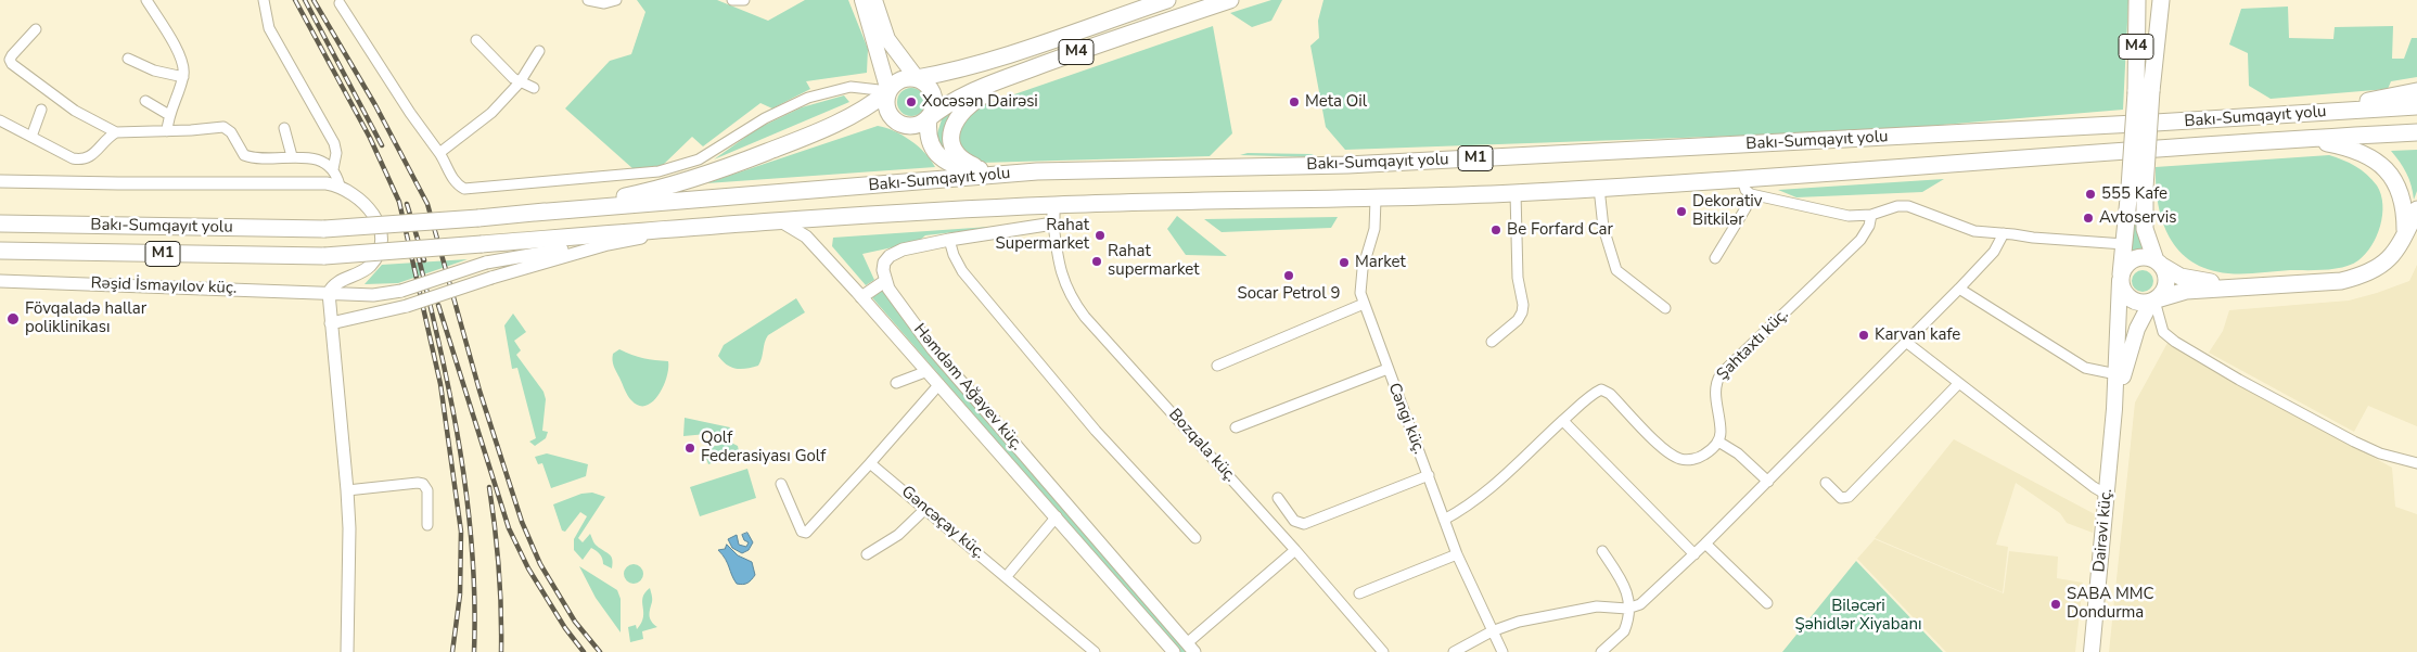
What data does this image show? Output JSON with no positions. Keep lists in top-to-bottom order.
{
  "streets": {
    "highway": ["M4", "Bakı-Sumqayıt yolu", "M1"],
    "main road": ["Dairəvi küç."],
    "street": [
      "Rəşid İsmayılov küç.",
      "Şahtaxtı küç.",
      "Həmdəm Ağayev küç.",
      "Cəngi küç.",
      "Bozqala küç.",
      "Gəncəçay küç."
    ]
  },
  "crossings": [
    ["Bakı-Sumqayıt yolu", "Cəngi küç."]
  ],
  "parks": ["Biləcəri Şəhidlər Xiyabanı"],
  "places": [
    "Xocəsən Dairəsi",
    "Meta Oil",
    "555 Kafe",
    "Dekorativ Bitkilər",
    "Avtoservis",
    "Be Forfard Car",
    "Rahat Supermarket",
    "Rahat supermarket",
    "Market",
    "Socar Petrol 9",
    "Fövqaladə hallar poliklinikası",
    "Karvan kafe",
    "Qolf Federasiyası Golf",
    "SABA MMC Dondurma"
  ]
}
